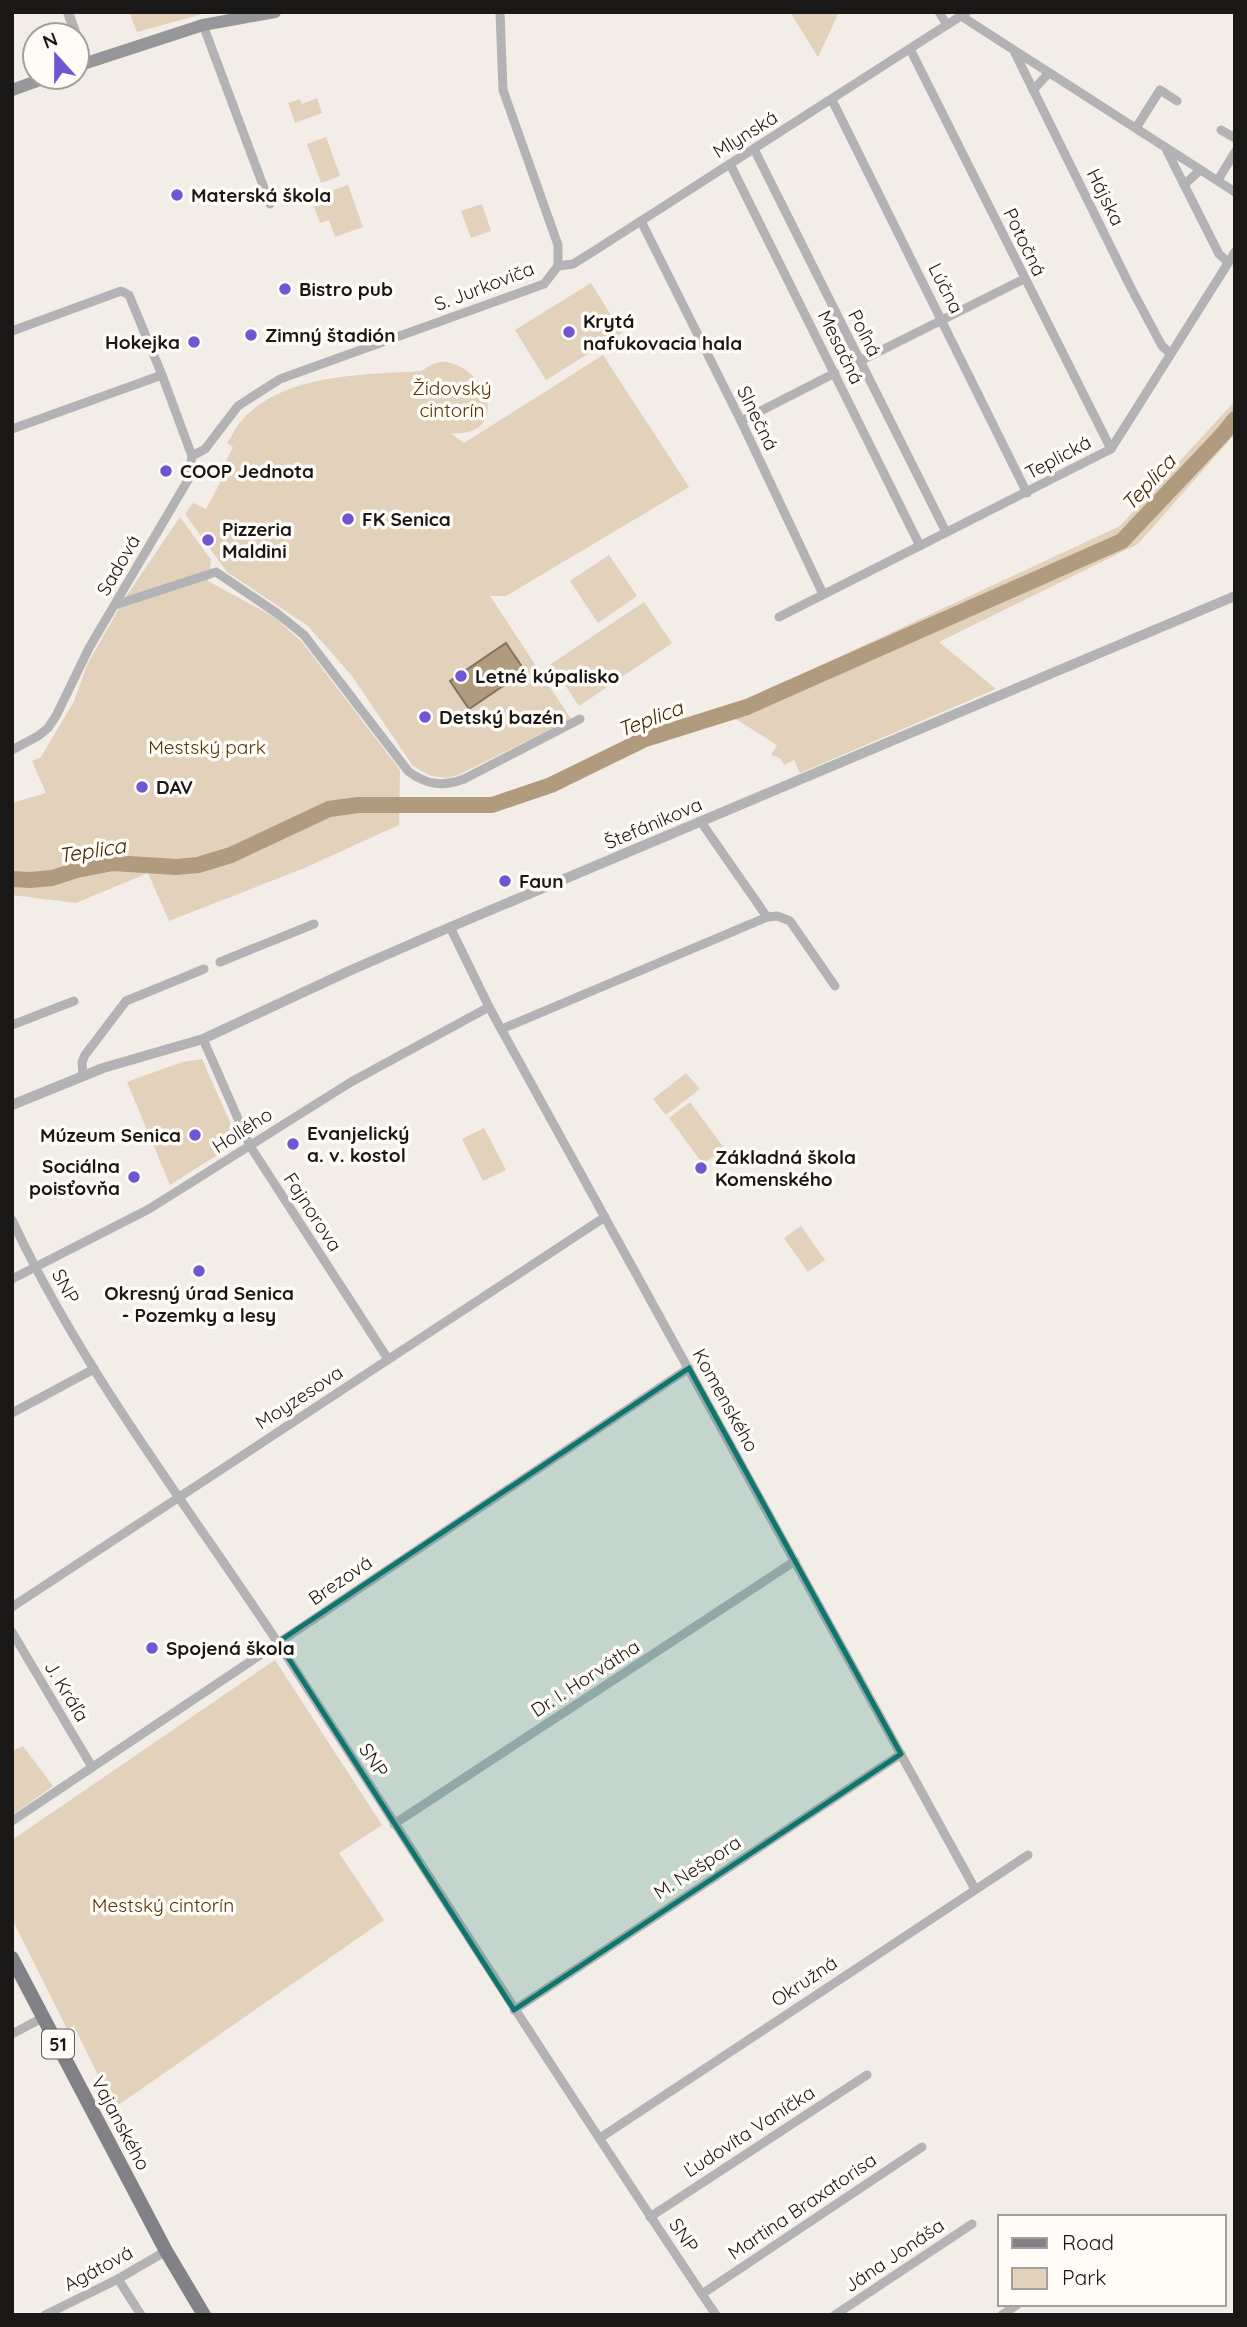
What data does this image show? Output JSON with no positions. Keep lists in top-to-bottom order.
{
  "streets": {
    "main road": ["51", "Vajanského"],
    "street": [
      "Mlynská",
      "Hájska",
      "Potočná",
      "S. Jurkoviča",
      "Lúčna",
      "Poľná",
      "Mesačná",
      "Slnečná",
      "Teplická",
      "Sadová",
      "Štefánikova",
      "Hollého",
      "Fajnorova",
      "SNP",
      "Moyzesova",
      "Komenského",
      "Brezová",
      "Dr. I. Horvátha",
      "J. Kráľa",
      "M. Nešpora",
      "Okružná",
      "Ľudovíta Vaníčka",
      "Martina Braxatorisa",
      "Jána Jonáša",
      "Agátová"
    ]
  },
  "crossings": [
    ["Mlynská", "Potočná"],
    ["Mlynská", "S. Jurkoviča"],
    ["Mlynská", "Lúčna"],
    ["Mlynská", "Poľná"],
    ["Mlynská", "Mesačná"],
    ["Mlynská", "Slnečná"],
    ["Hájska", "Teplická"],
    ["Potočná", "Teplická"],
    ["S. Jurkoviča", "Sadová"],
    ["Lúčna", "Teplická"],
    ["Poľná", "Teplická"],
    ["Mesačná", "Teplická"],
    ["Slnečná", "Teplická"],
    ["Štefánikova", "Fajnorova"],
    ["Štefánikova", "Komenského"],
    ["Hollého", "Fajnorova"],
    ["Hollého", "SNP"],
    ["Hollého", "Komenského"],
    ["Fajnorova", "Moyzesova"],
    ["SNP", "Moyzesova"],
    ["SNP", "Brezová"],
    ["SNP", "Dr. I. Horvátha"],
    ["SNP", "M. Nešpora"],
    ["SNP", "Okružná"],
    ["SNP", "Ľudovíta Vaníčka"],
    ["SNP", "Martina Braxatorisa"],
    ["Moyzesova", "Komenského"],
    ["Komenského", "Brezová"],
    ["Komenského", "Dr. I. Horvátha"],
    ["Komenského", "M. Nešpora"],
    ["Komenského", "Okružná"],
    ["Brezová", "J. Kráľa"],
    ["51", "Vajanského"],
    ["51", "Agátová"],
    ["Vajanského", "Agátová"]
  ],
  "water": ["Teplica"],
  "parks": ["Židovský cintorín", "Mestský park", "Mestský cintorín"],
  "places": [
    "Materská škola",
    "Bistro pub",
    "Krytá nafukovacia hala",
    "Zimný štadión",
    "Hokejka",
    "COOP Jednota",
    "FK Senica",
    "Pizzeria Maldini",
    "Letné kúpalisko",
    "Detský bazén",
    "DAV",
    "Faun",
    "Múzeum Senica",
    "Evanjelický a. v. kostol",
    "Základná škola Komenského",
    "Sociálna poisťovňa",
    "Okresný úrad Senica - Pozemky a lesy",
    "Spojená škola"
  ],
  "legend": ["Road", "Park"],
  "north": "top"
}
